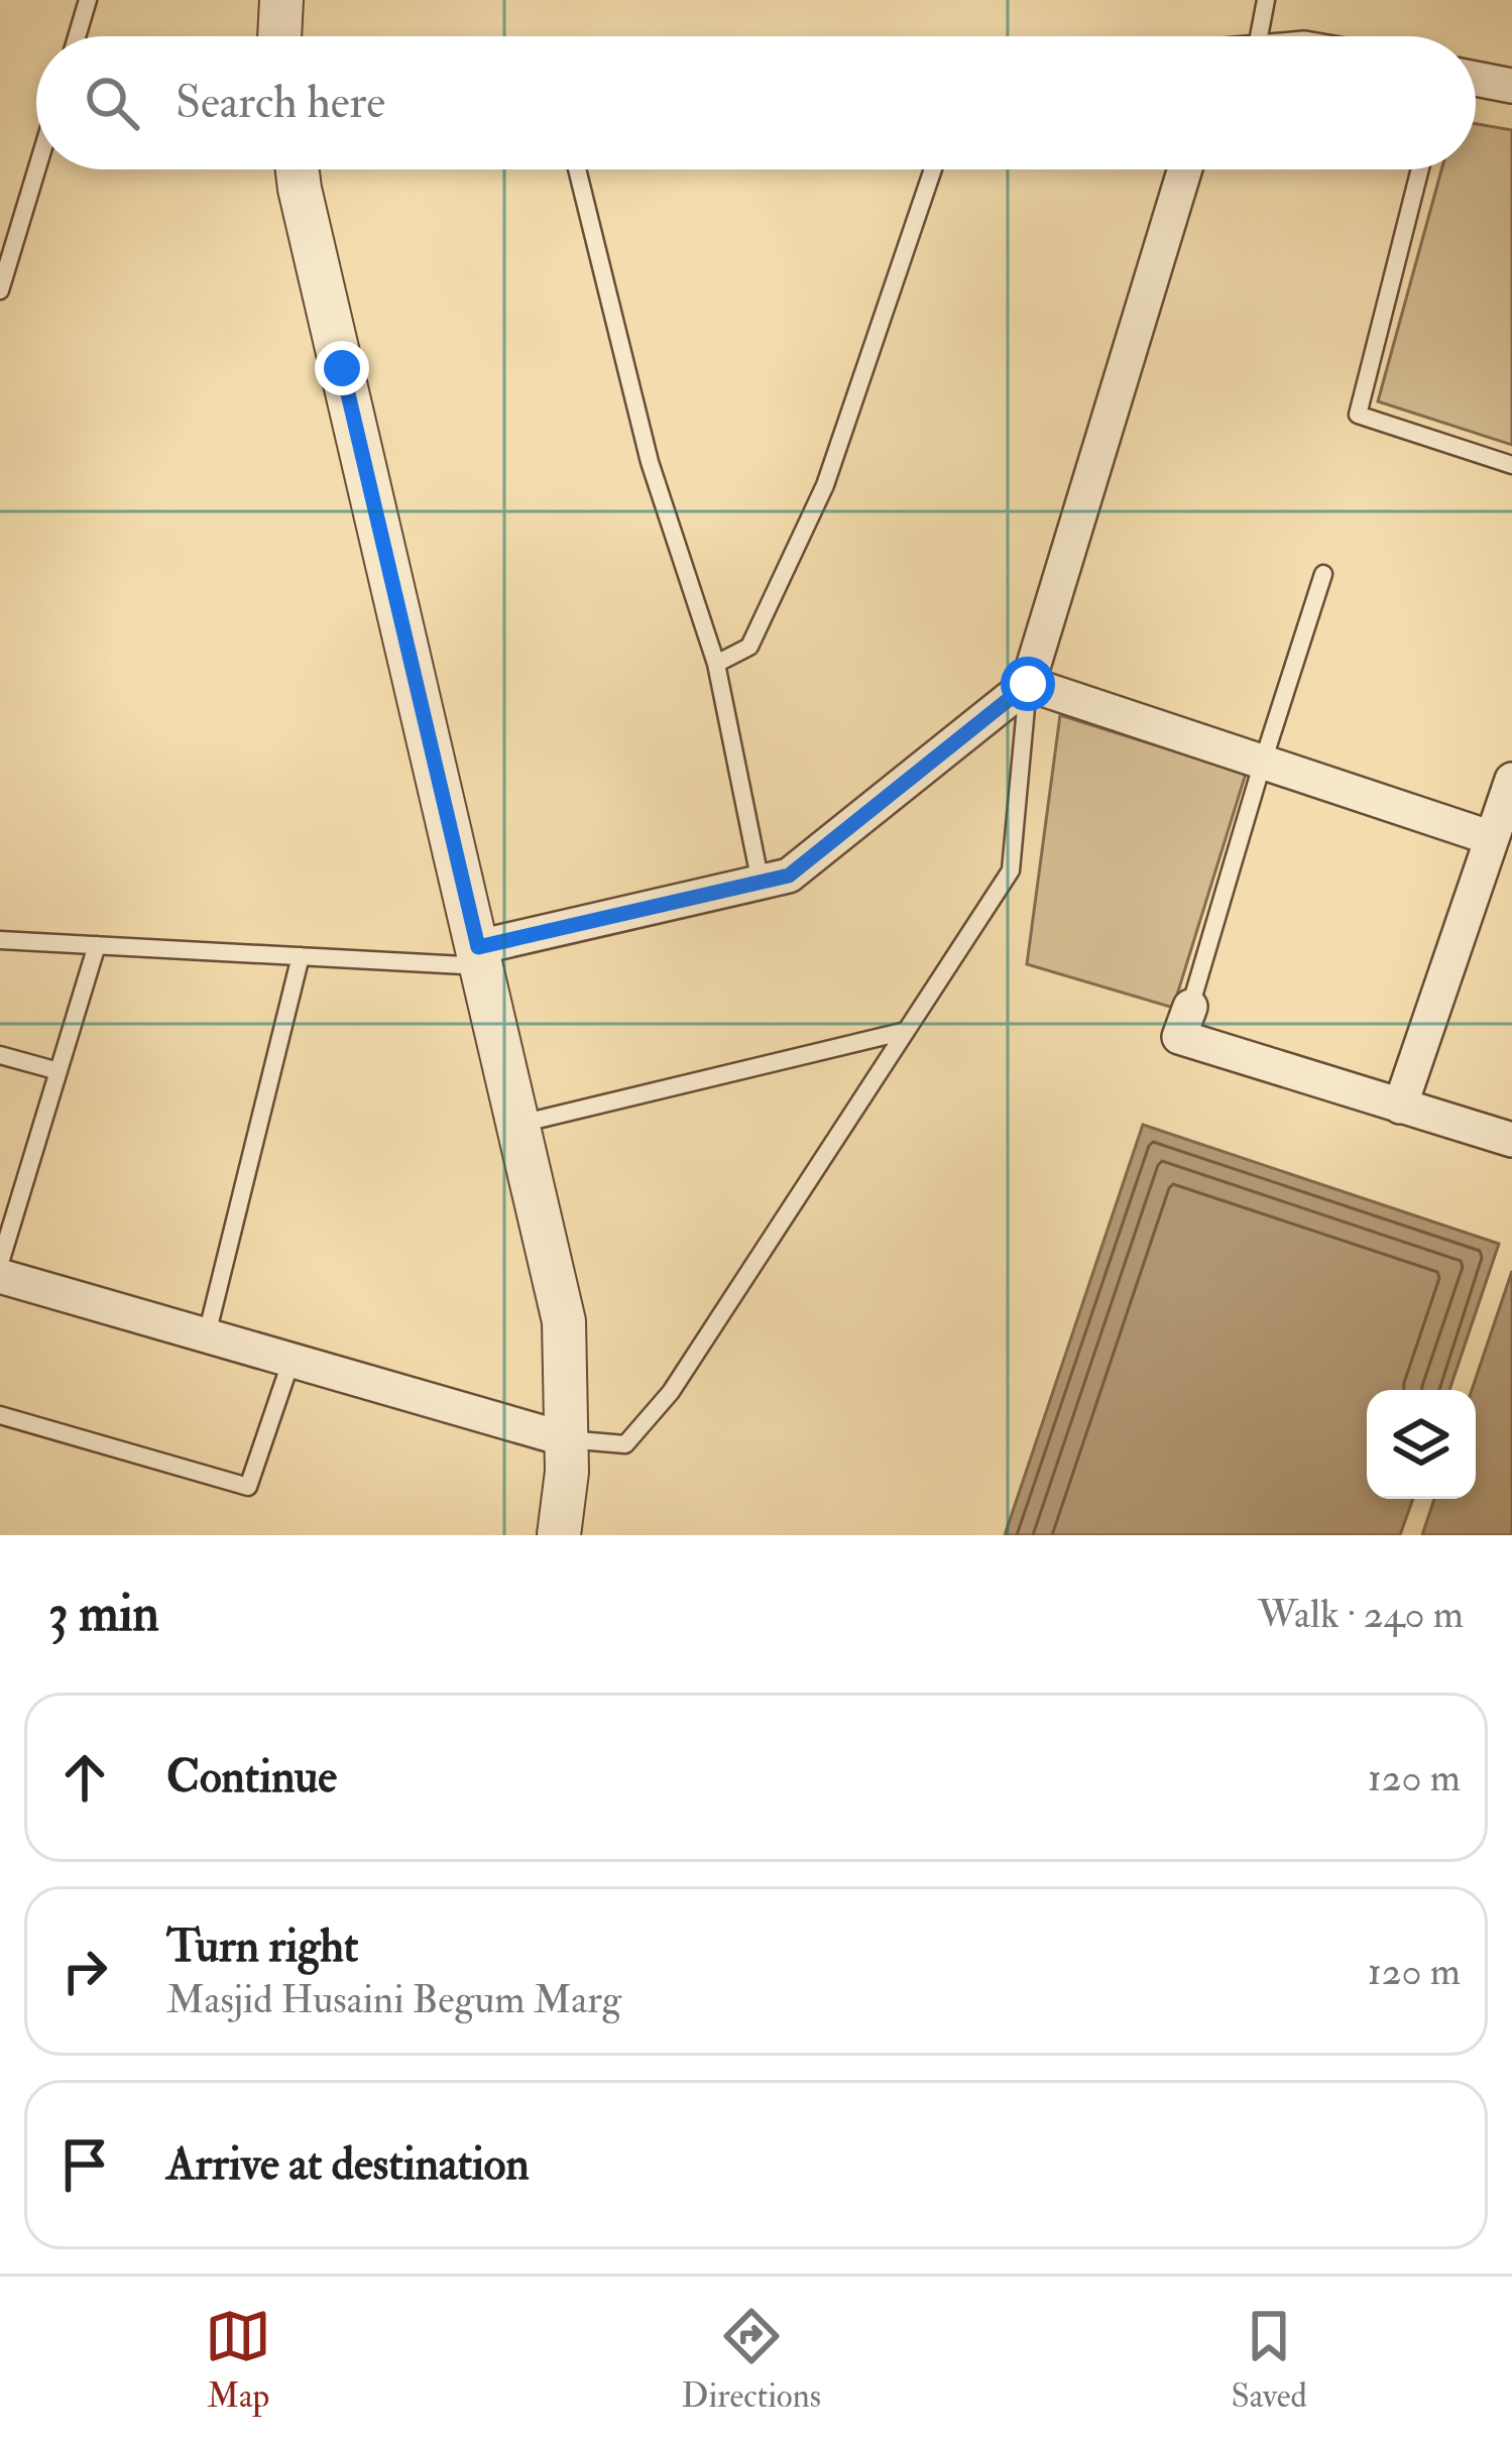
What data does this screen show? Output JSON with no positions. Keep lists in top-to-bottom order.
{
  "page": {
    "search": "Search here",
    "heading": ["3 min", "Walk · 240 m"],
    "list": [
      ["Continue", "120 m"],
      ["Turn right", "Masjid Husaini Begum Marg", "120 m"],
      "Arrive at destination"
    ],
    "nav": ["Map", "Directions", "Saved"]
  }
}
